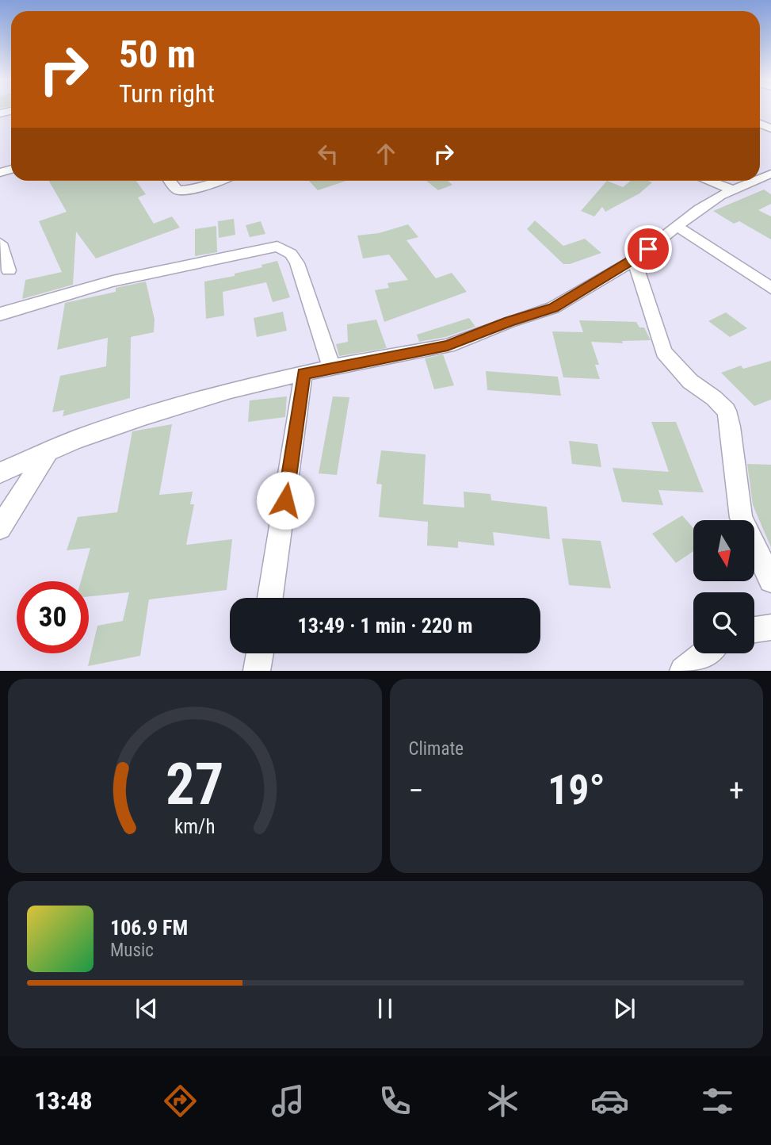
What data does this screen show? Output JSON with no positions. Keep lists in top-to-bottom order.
{
  "north": "bottom",
  "page": {
    "turn": ["50 m", "Turn right"],
    "limit": "30",
    "trip": "13:49 · 1 min · 220 m",
    "tile": "Climate",
    "heat": ["−", "19°", "+"],
    "song": ["106.9 FM", "Music"],
    "tabs": "13:48",
    "gauge": ["27", "km/h"]
  }
}
